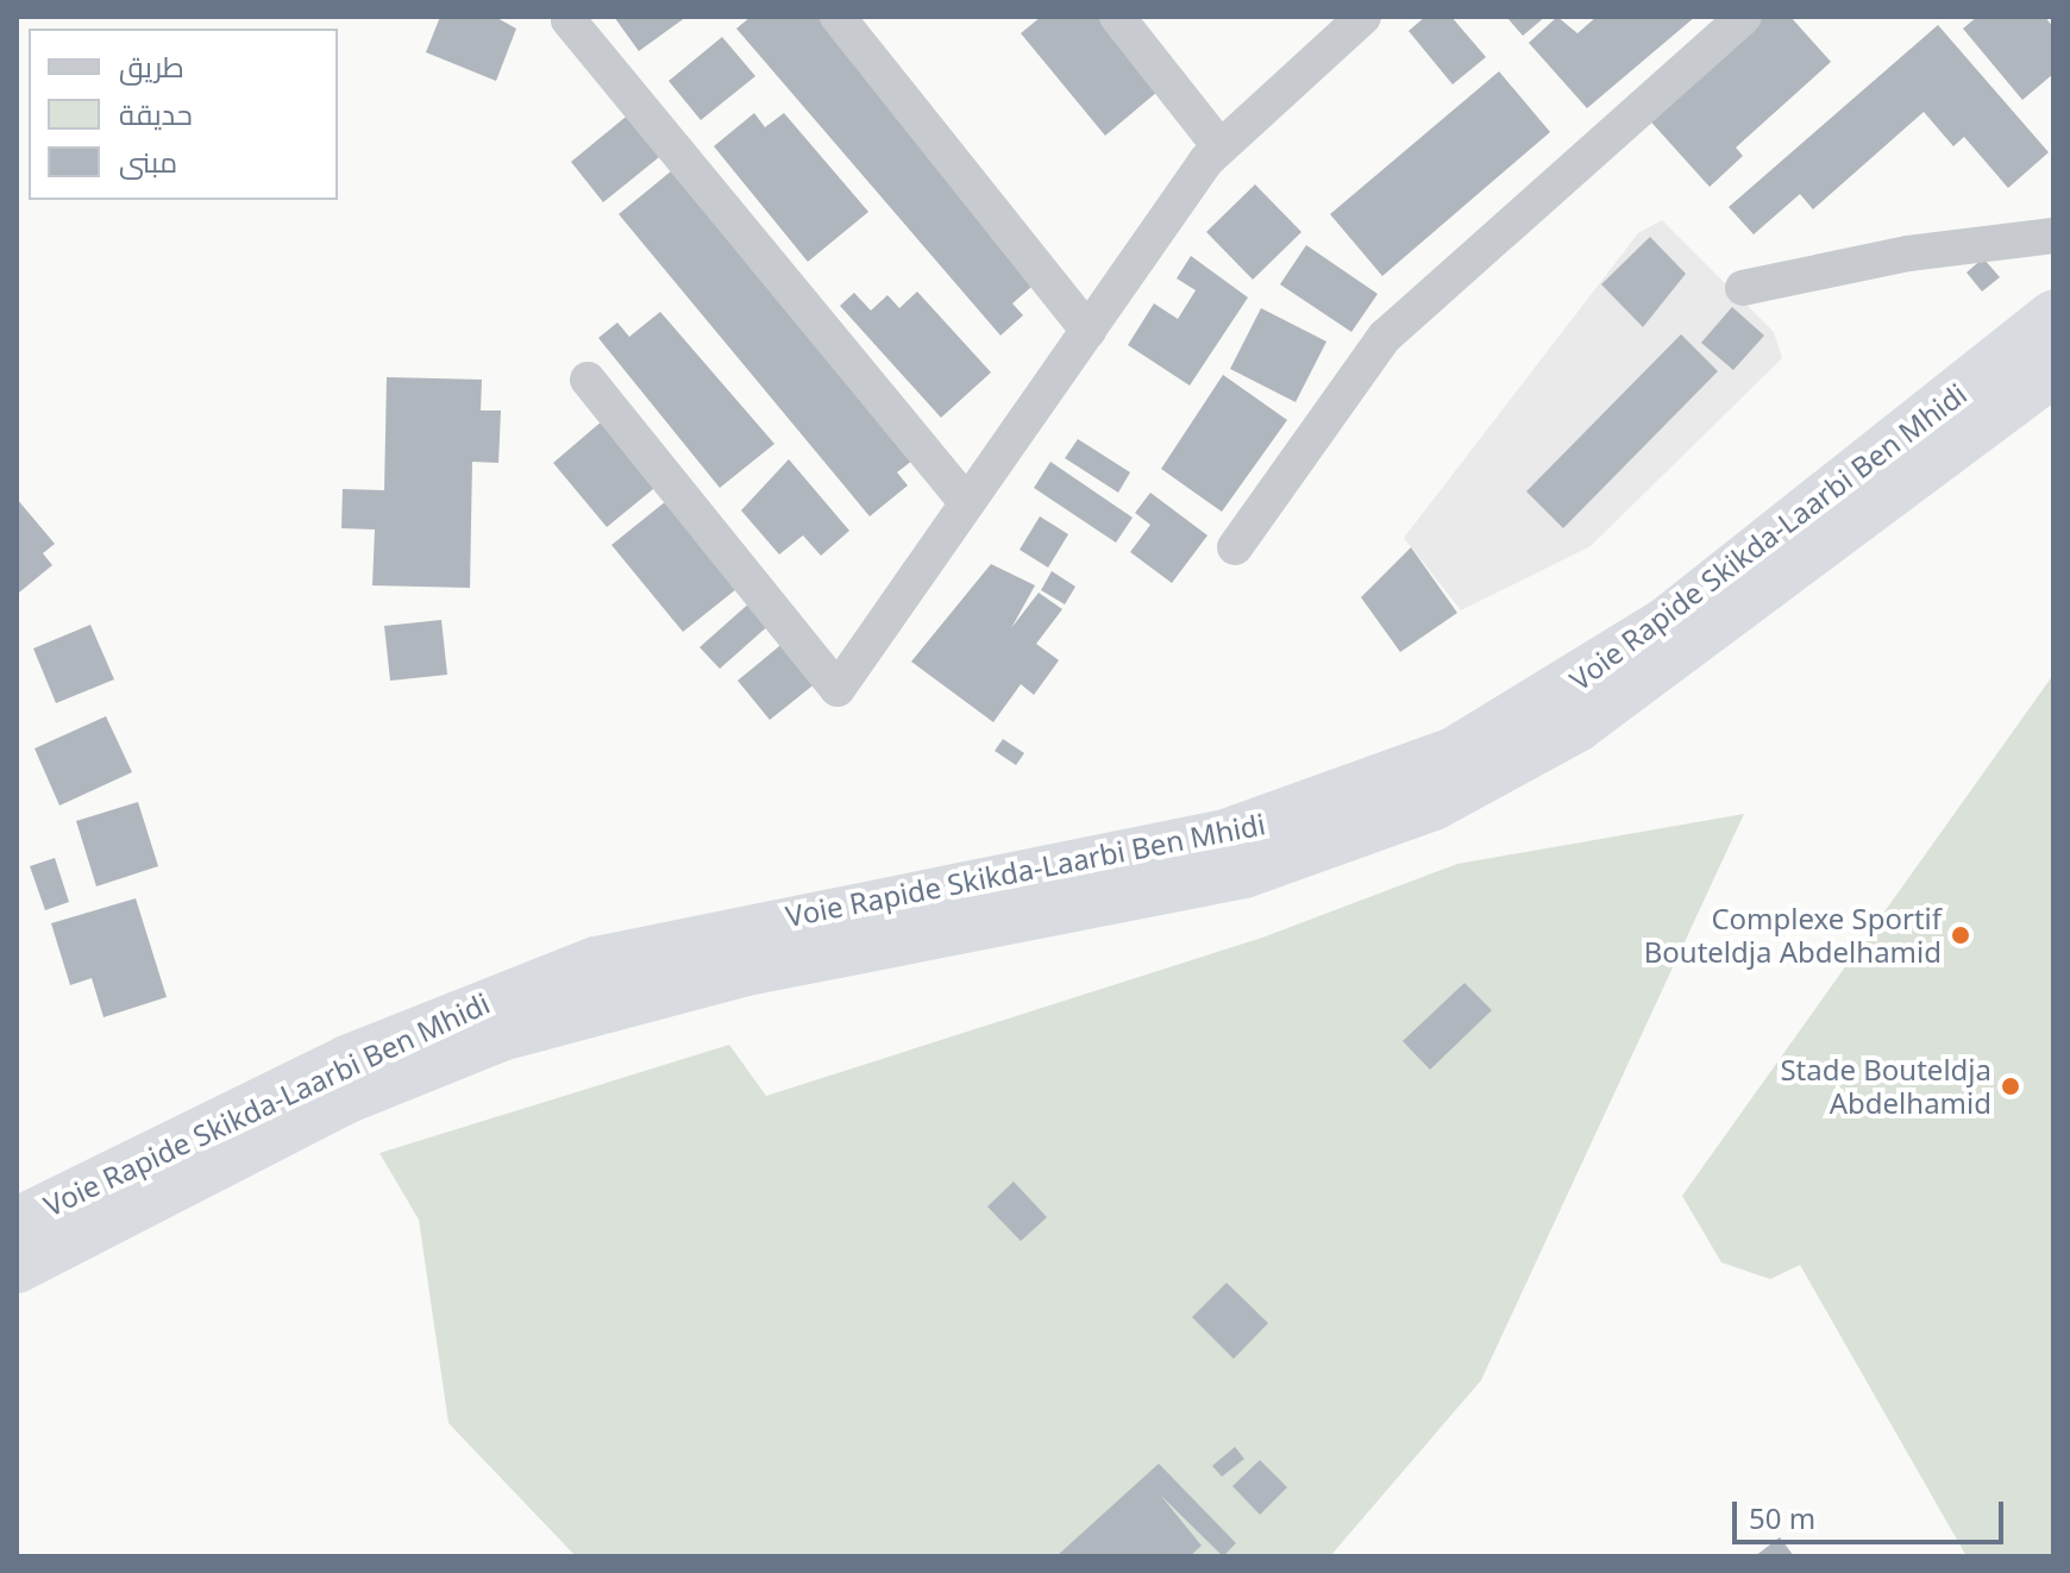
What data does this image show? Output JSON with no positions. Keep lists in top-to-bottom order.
{
  "streets": {
    "highway": ["Voie Rapide Skikda-Laarbi Ben Mhidi"]
  },
  "places": ["Complexe Sportif Bouteldja Abdelhamid", "Stade Bouteldja Abdelhamid"],
  "legend": ["طريق", "حديقة", "مبنى"],
  "scale_bar": "50 m"
}
